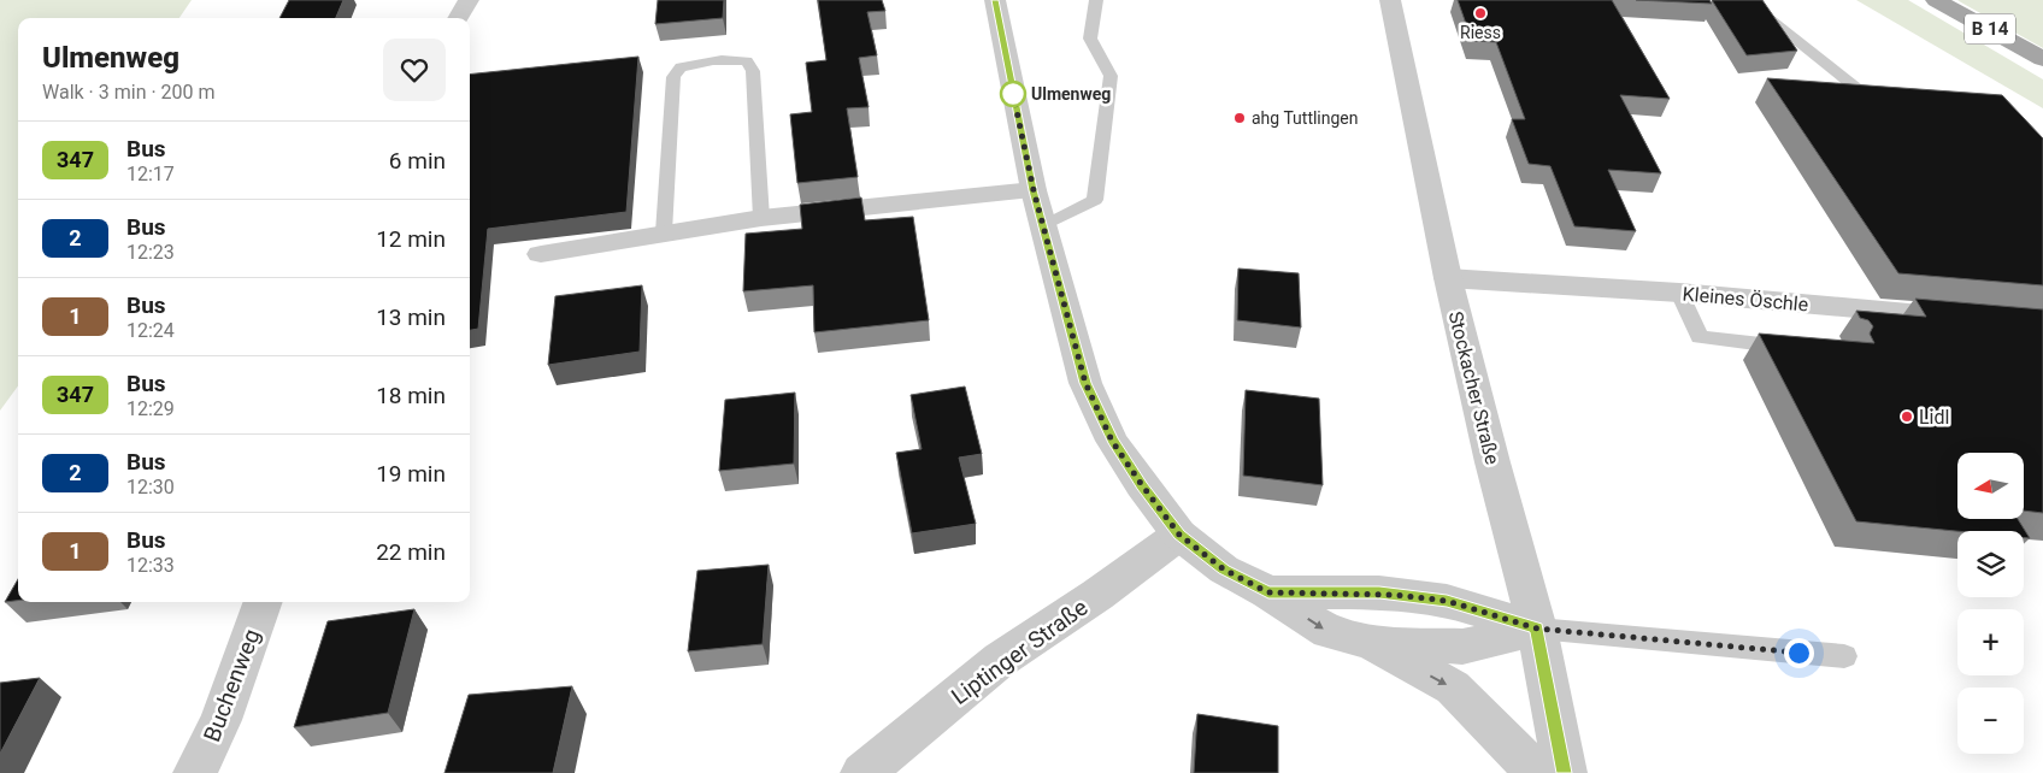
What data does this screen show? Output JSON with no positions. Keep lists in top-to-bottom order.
{
  "streets": {
    "main road": ["B 14"],
    "street": [
      "Kleines Öschle",
      "Stockacher Straße",
      "Liptinger Straße",
      "Buchenweg"
    ]
  },
  "crossings": [
    ["Kleines Öschle", "Stockacher Straße"]
  ],
  "places": [
    "Riess",
    "Ulmenweg",
    "ahg Tuttlingen",
    "Lidl"
  ],
  "lines": ["bus line 347"],
  "north": "left",
  "page": {
    "heading": ["Ulmenweg", "Walk · 3 min · 200 m"],
    "list": [
      {
        "mark": "347",
        "name": "Bus",
        "note": "12:17",
        "value": "6 min"
      },
      {
        "mark": "2",
        "name": "Bus",
        "note": "12:23",
        "value": "12 min"
      },
      {
        "mark": "1",
        "name": "Bus",
        "note": "12:24",
        "value": "13 min"
      },
      {
        "mark": "347",
        "name": "Bus",
        "note": "12:29",
        "value": "18 min"
      },
      {
        "mark": "2",
        "name": "Bus",
        "note": "12:30",
        "value": "19 min"
      },
      {
        "mark": "1",
        "name": "Bus",
        "note": "12:33",
        "value": "22 min"
      }
    ],
    "map_buttons": ["+", "−"]
  }
}
